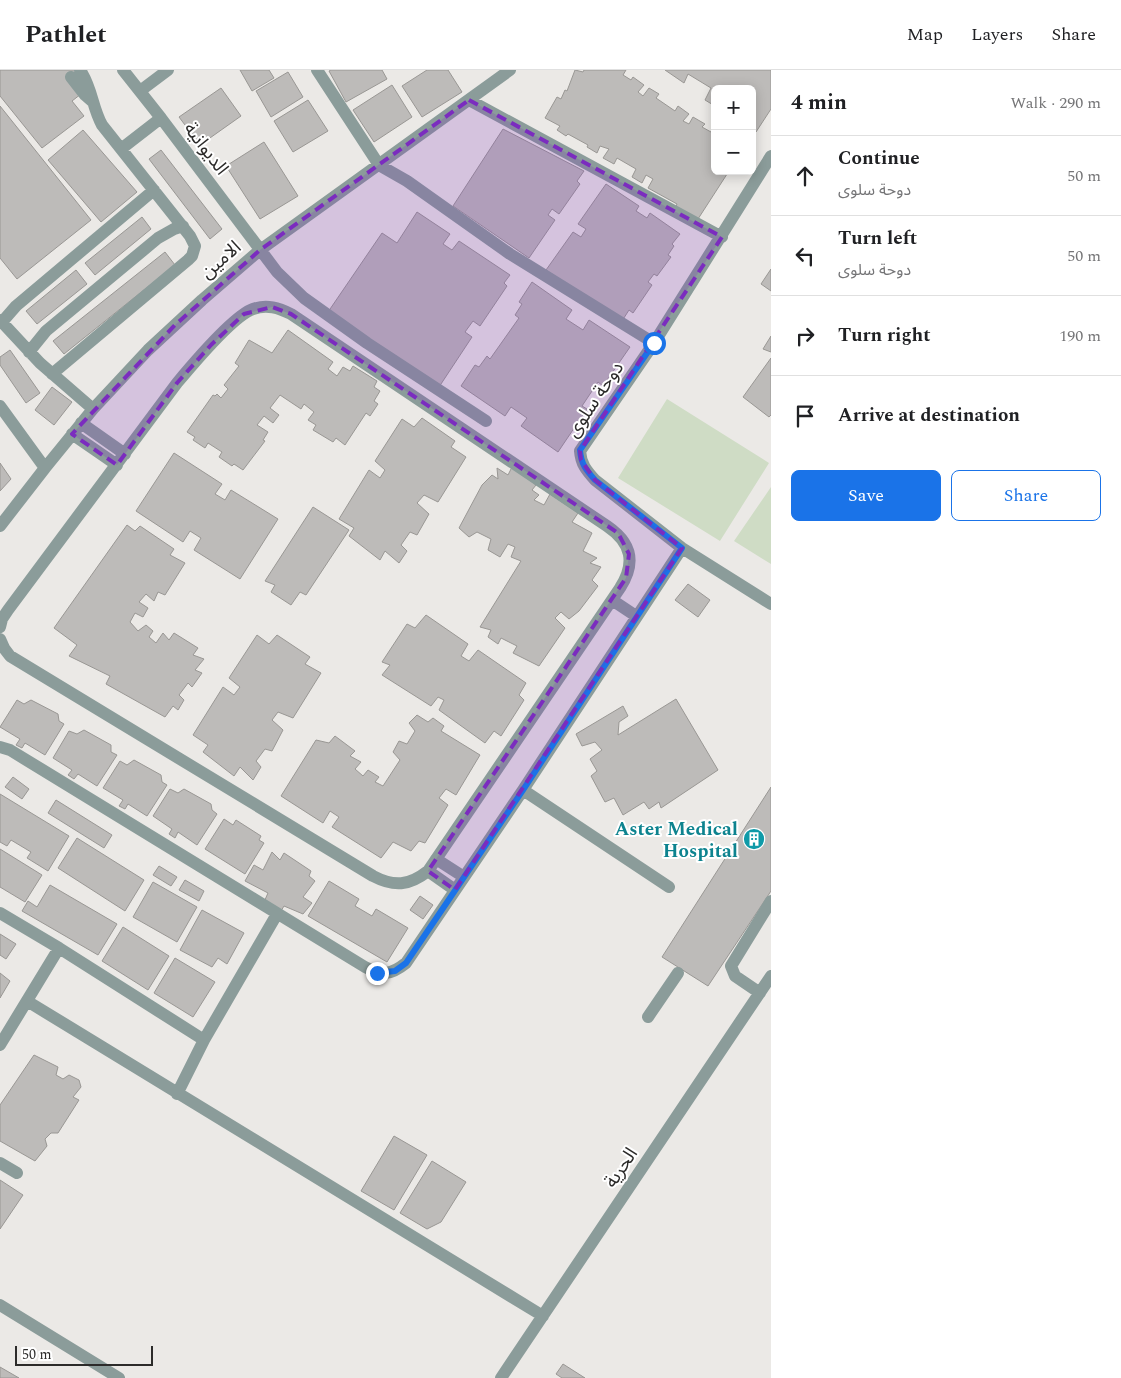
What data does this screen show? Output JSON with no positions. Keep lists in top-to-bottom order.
{
  "streets": {
    "street": [
      "الديوانية",
      "الامين",
      "دوحة سلوى",
      "الحرية"
    ]
  },
  "crossings": [
    ["الديوانية", "الامين"]
  ],
  "places": {
    "building": ["Aster Medical Hospital"]
  },
  "scale_bar": "50 m",
  "page": {
    "header": "Pathlet",
    "nav": ["Map", "Layers", "Share"],
    "heading": ["4 min", "Walk · 290 m"],
    "map_buttons": ["+", "−"],
    "list": [
      ["Continue", "دوحة سلوى", "50 m"],
      ["Turn left", "دوحة سلوى", "50 m"],
      ["Turn right", "190 m"],
      "Arrive at destination"
    ],
    "buttons": ["Save", "Share"],
    "scale": "50 m"
  }
}
